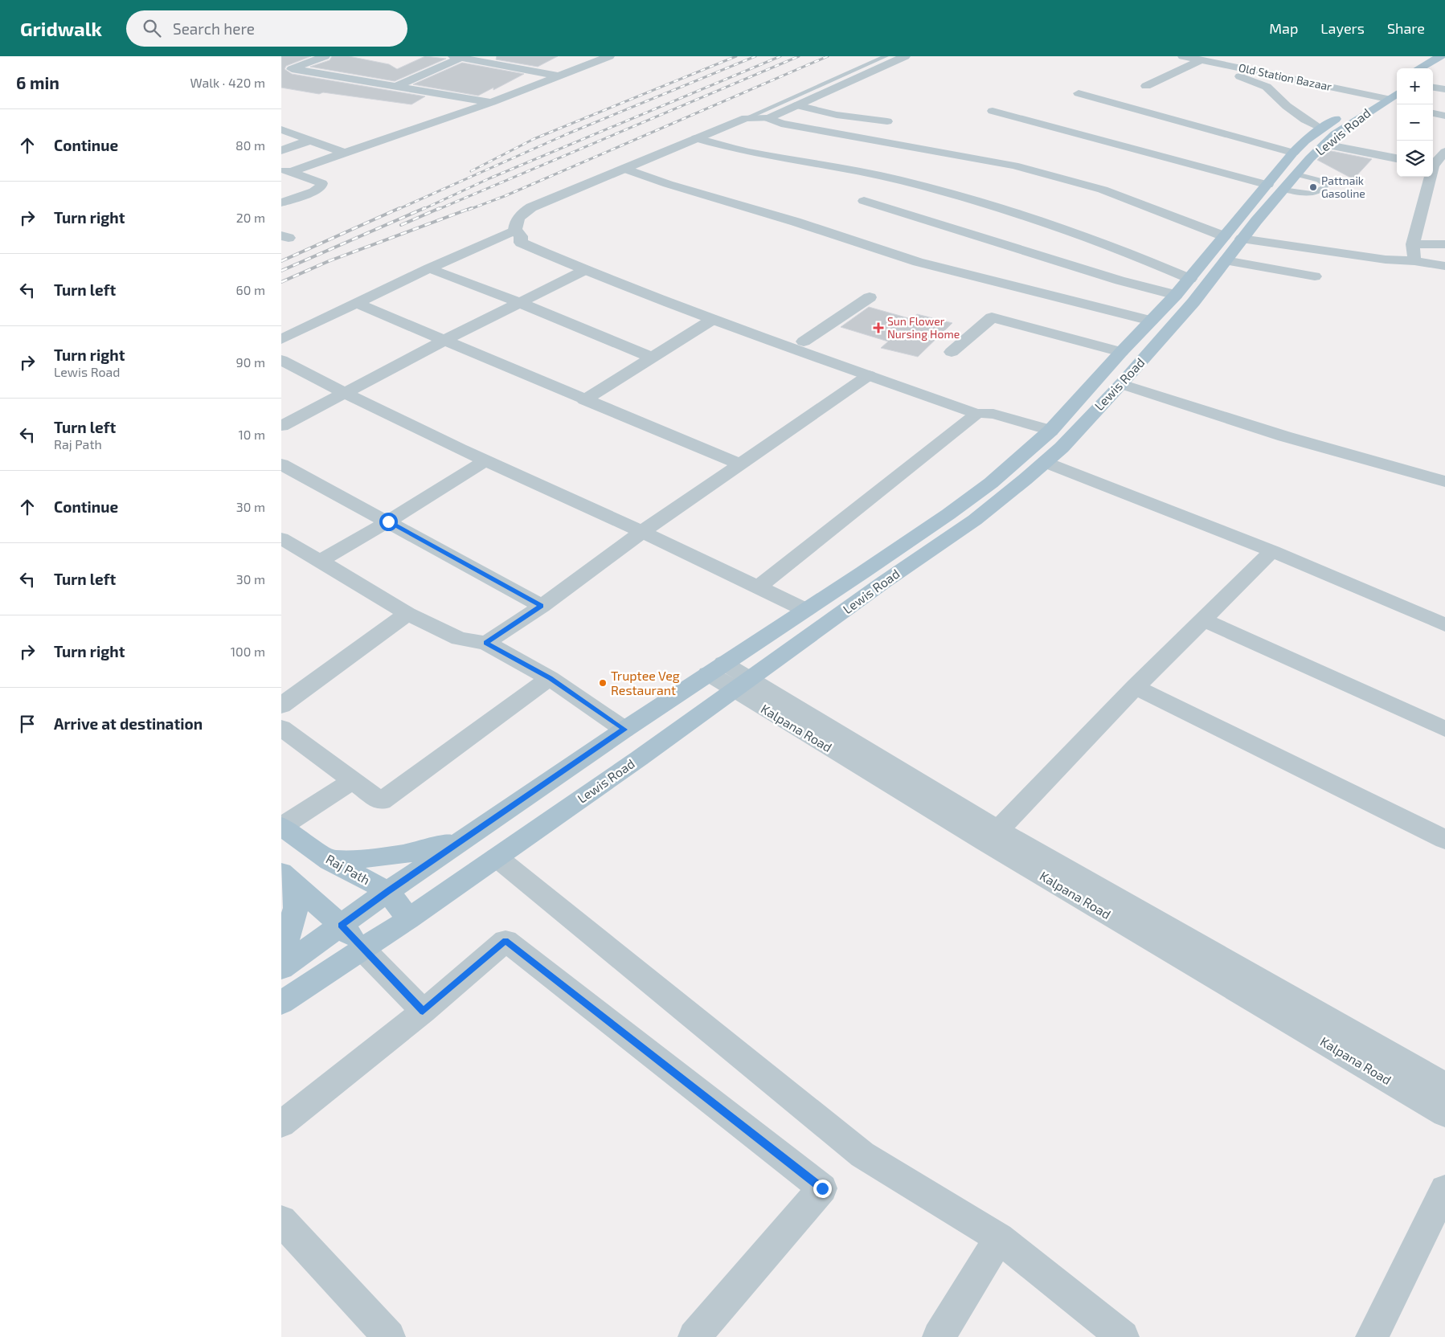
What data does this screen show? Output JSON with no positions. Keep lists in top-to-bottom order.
{
  "streets": {
    "main road": ["Lewis Road", "Raj Path"],
    "street": ["Old Station Bazaar", "Kalpana Road"]
  },
  "crossings": [
    ["Old Station Bazaar", "Lewis Road"],
    ["Lewis Road", "Kalpana Road"],
    ["Lewis Road", "Raj Path"]
  ],
  "places": {
    "other": ["Pattnaik Gasoline", "Truptee Veg Restaurant"],
    "health": ["Sun Flower Nursing Home"]
  },
  "page": {
    "header": "Gridwalk",
    "search": "Search here",
    "nav": ["Map", "Layers", "Share"],
    "heading": ["6 min", "Walk · 420 m"],
    "map_buttons": ["+", "−"],
    "list": [
      ["Continue", "80 m"],
      ["Turn right", "20 m"],
      ["Turn left", "60 m"],
      ["Turn right", "Lewis Road", "90 m"],
      ["Turn left", "Raj Path", "10 m"],
      ["Continue", "30 m"],
      ["Turn left", "30 m"],
      ["Turn right", "100 m"],
      "Arrive at destination"
    ]
  }
}
